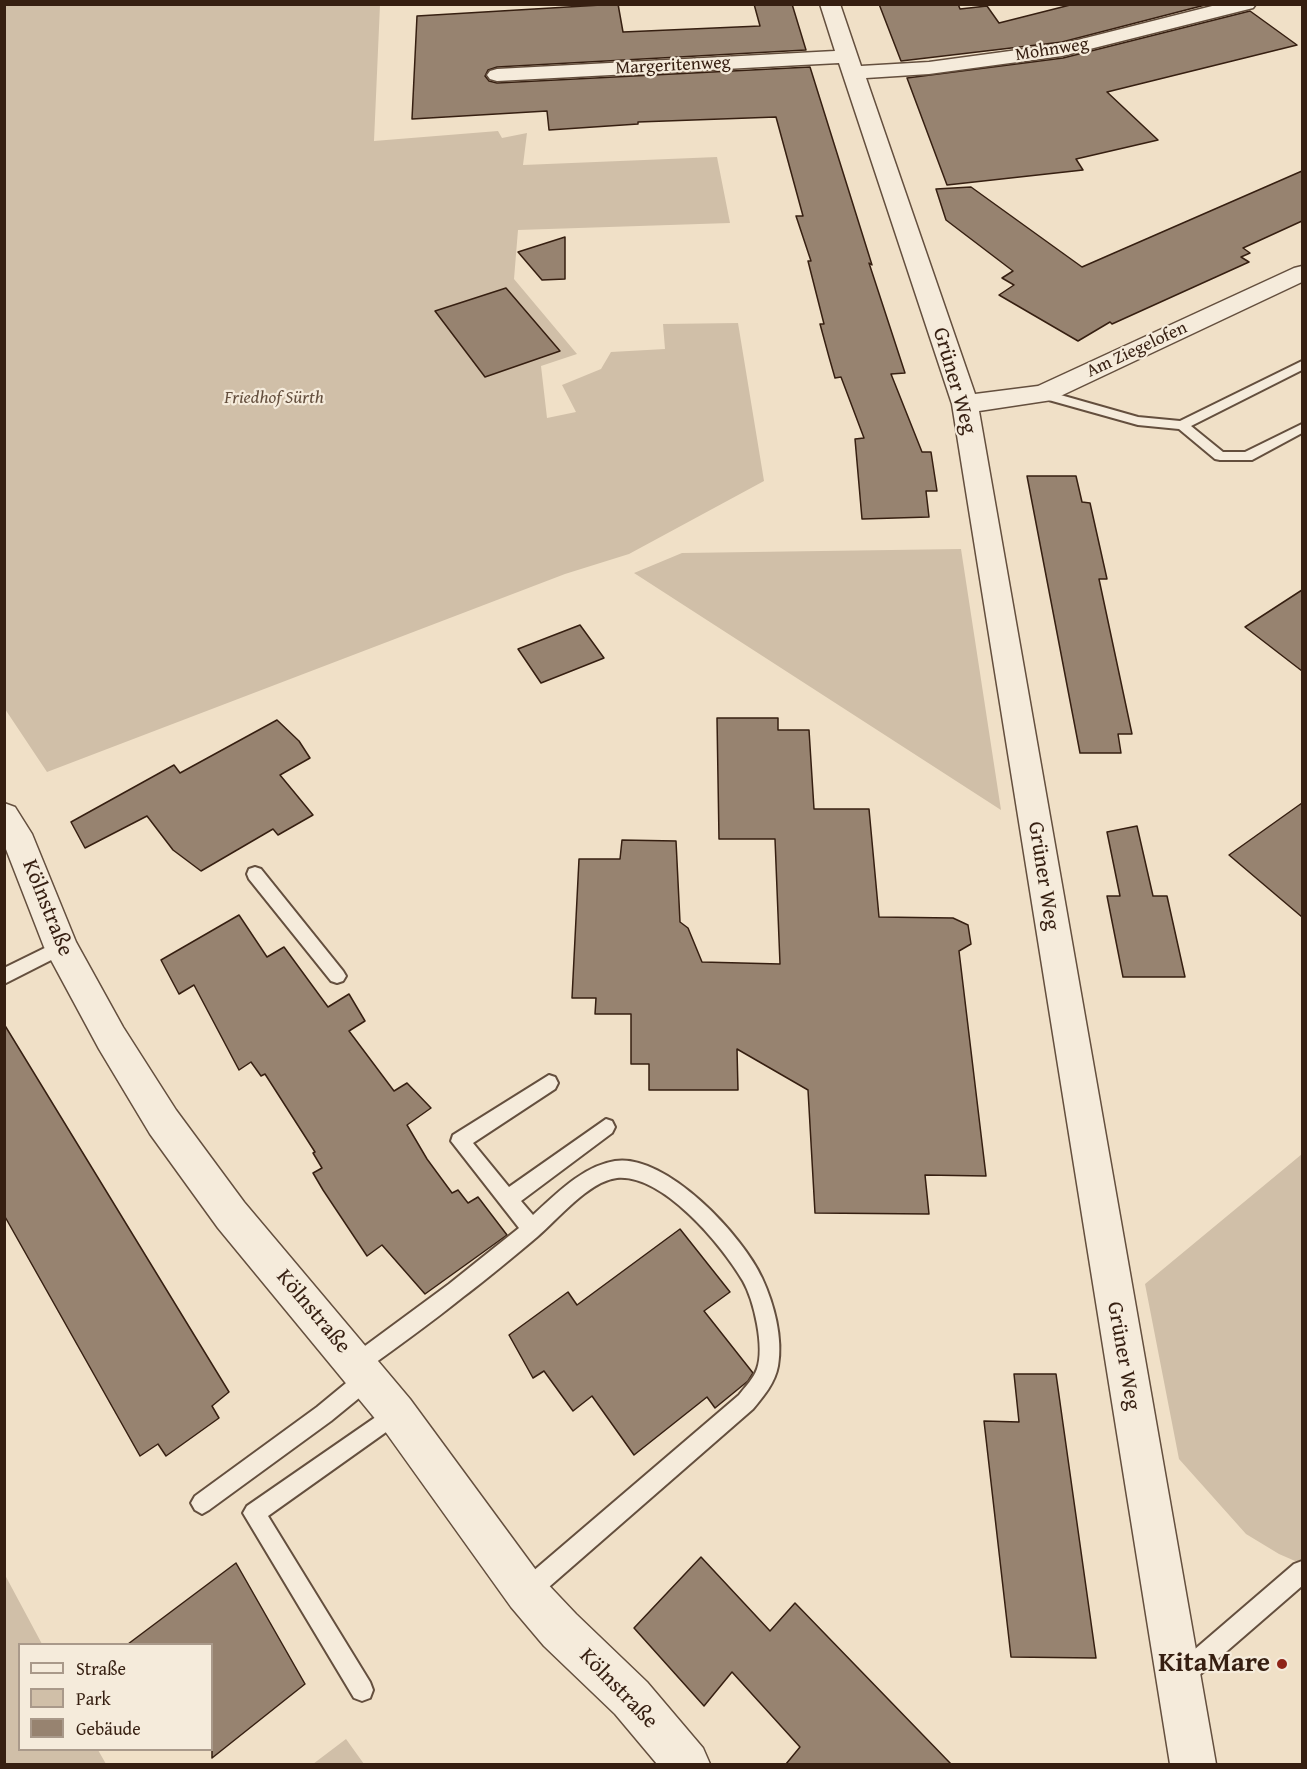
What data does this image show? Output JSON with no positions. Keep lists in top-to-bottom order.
{
  "streets": {
    "street": [
      "Mohnweg",
      "Margeritenweg",
      "Am Ziegelofen",
      "Grüner Weg",
      "Kölnstraße"
    ]
  },
  "crossings": [
    ["Mohnweg", "Margeritenweg"],
    ["Mohnweg", "Grüner Weg"],
    ["Margeritenweg", "Grüner Weg"],
    ["Am Ziegelofen", "Grüner Weg"]
  ],
  "parks": ["Friedhof Sürth"],
  "places": ["KitaMare"],
  "legend": ["Straße", "Park", "Gebäude"]
}
